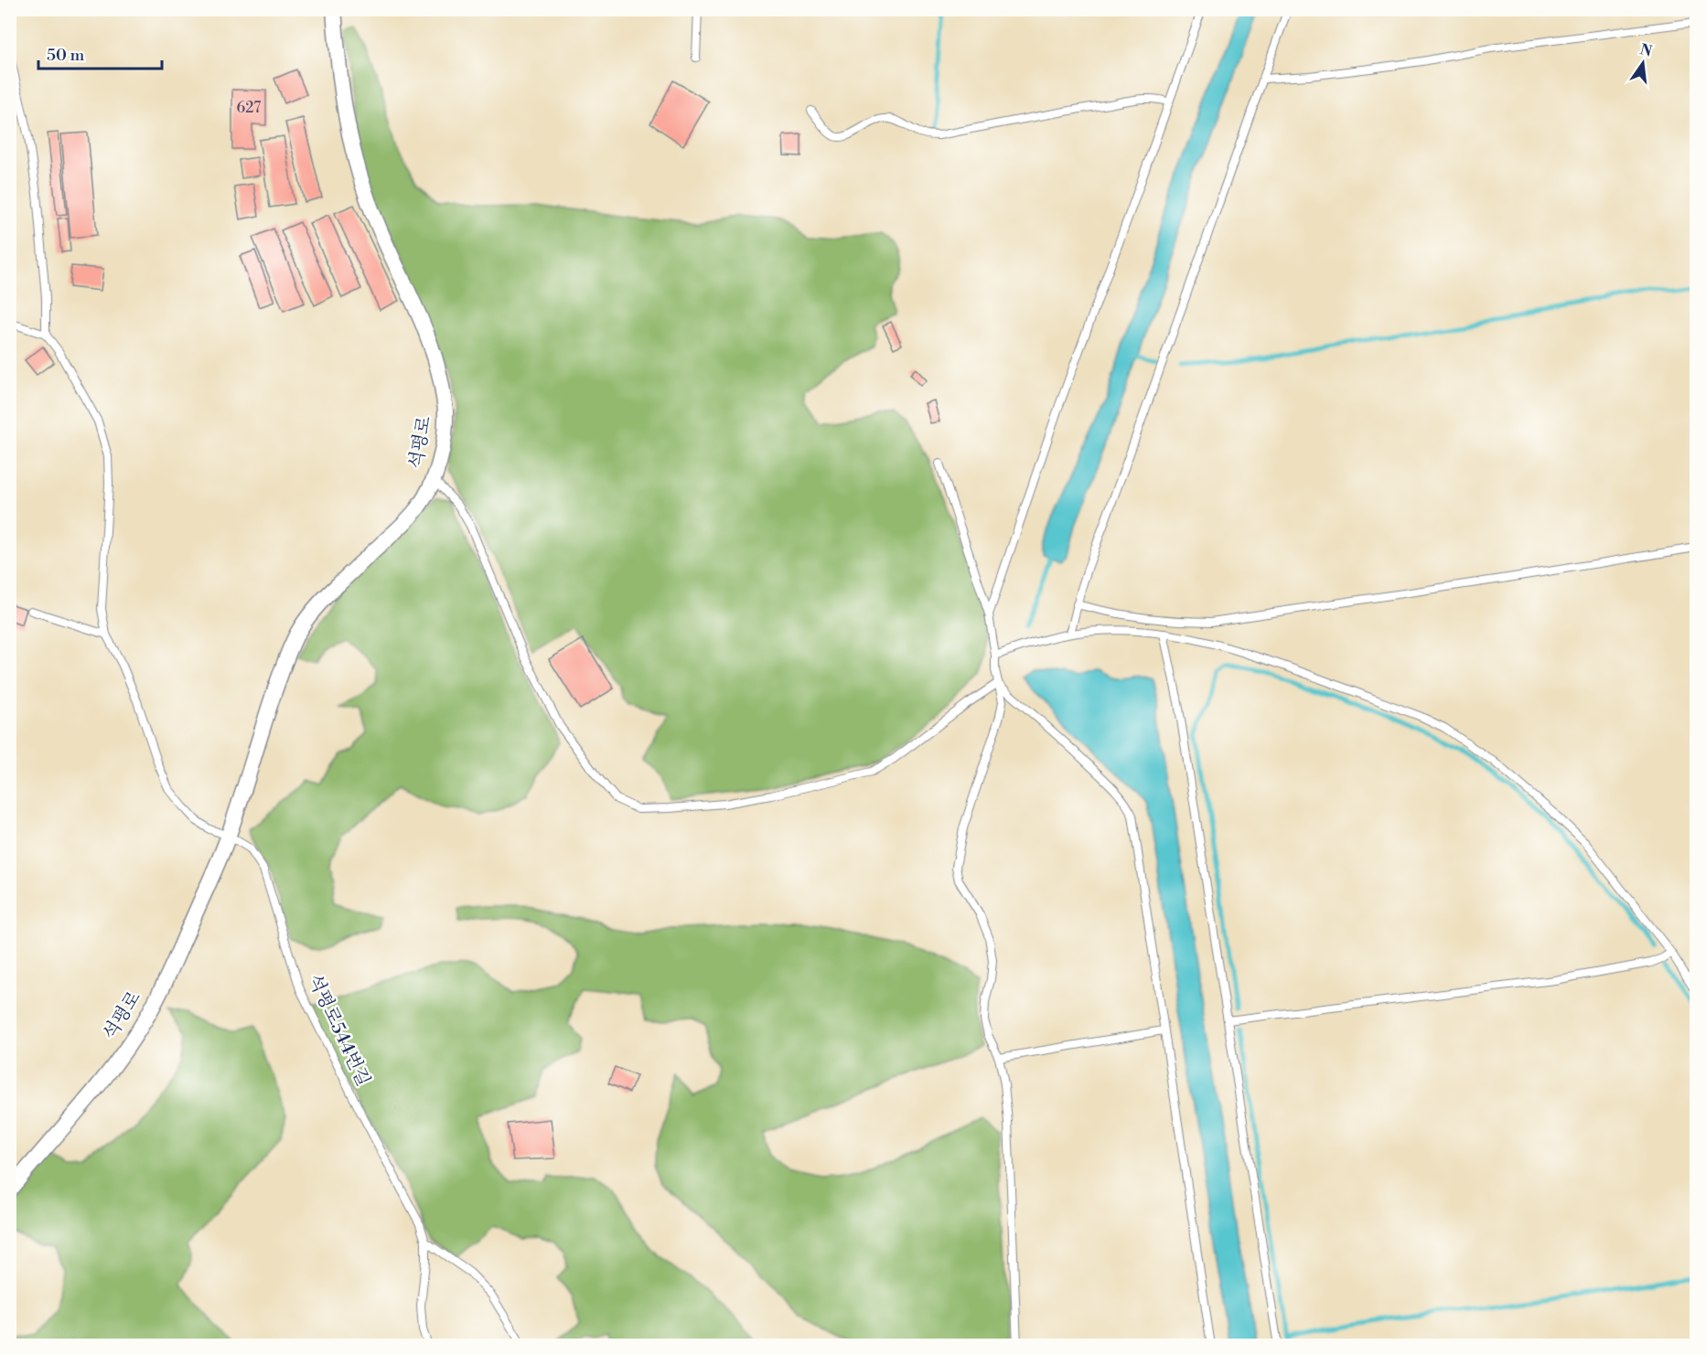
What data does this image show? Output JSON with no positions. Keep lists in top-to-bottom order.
{
  "streets": {
    "street": ["석평로"],
    "lane": ["석평로544번길"]
  },
  "crossings": [
    ["석평로", "석평로544번길"]
  ],
  "house_numbers": ["627"],
  "scale_bar": "50 m",
  "north": "top"
}
